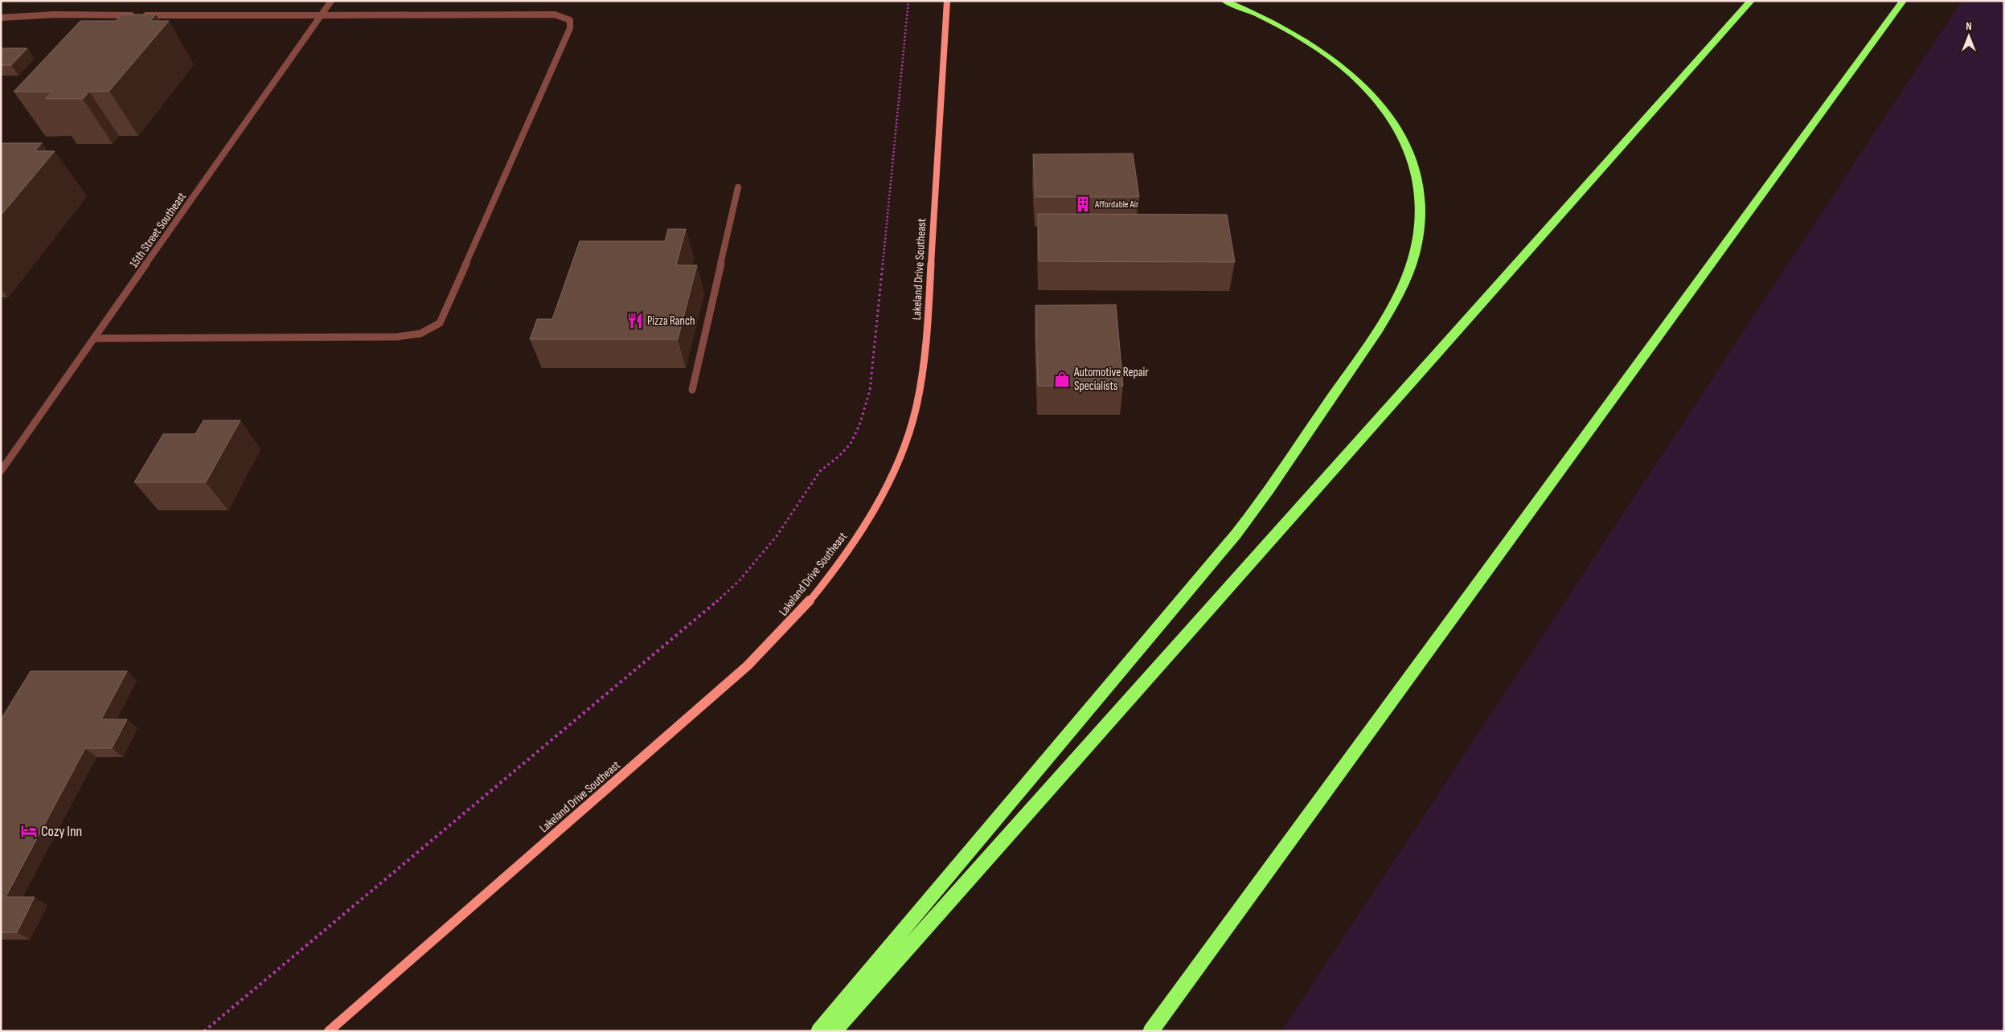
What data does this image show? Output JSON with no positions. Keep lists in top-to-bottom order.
{
  "streets": {
    "main road": ["Lakeland Drive Southeast"],
    "street": ["15th Street Southeast"]
  },
  "places": {
    "building": ["Affordable Air"],
    "restaurant": ["Pizza Ranch"],
    "shop": ["Automotive Repair Specialists"],
    "hotel": ["Cozy Inn"]
  },
  "north": "top"
}
